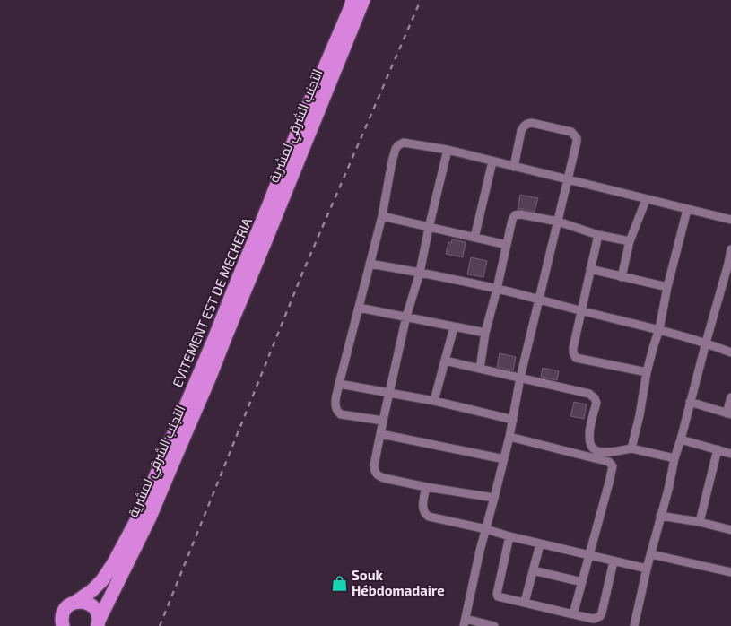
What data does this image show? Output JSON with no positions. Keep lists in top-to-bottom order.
{
  "streets": {
    "highway": ["التجنب الشرقي لمشرية", "EVITEMENT EST DE MECHERIA"]
  },
  "places": {
    "shop": ["Souk Hébdomadaire"]
  }
}
